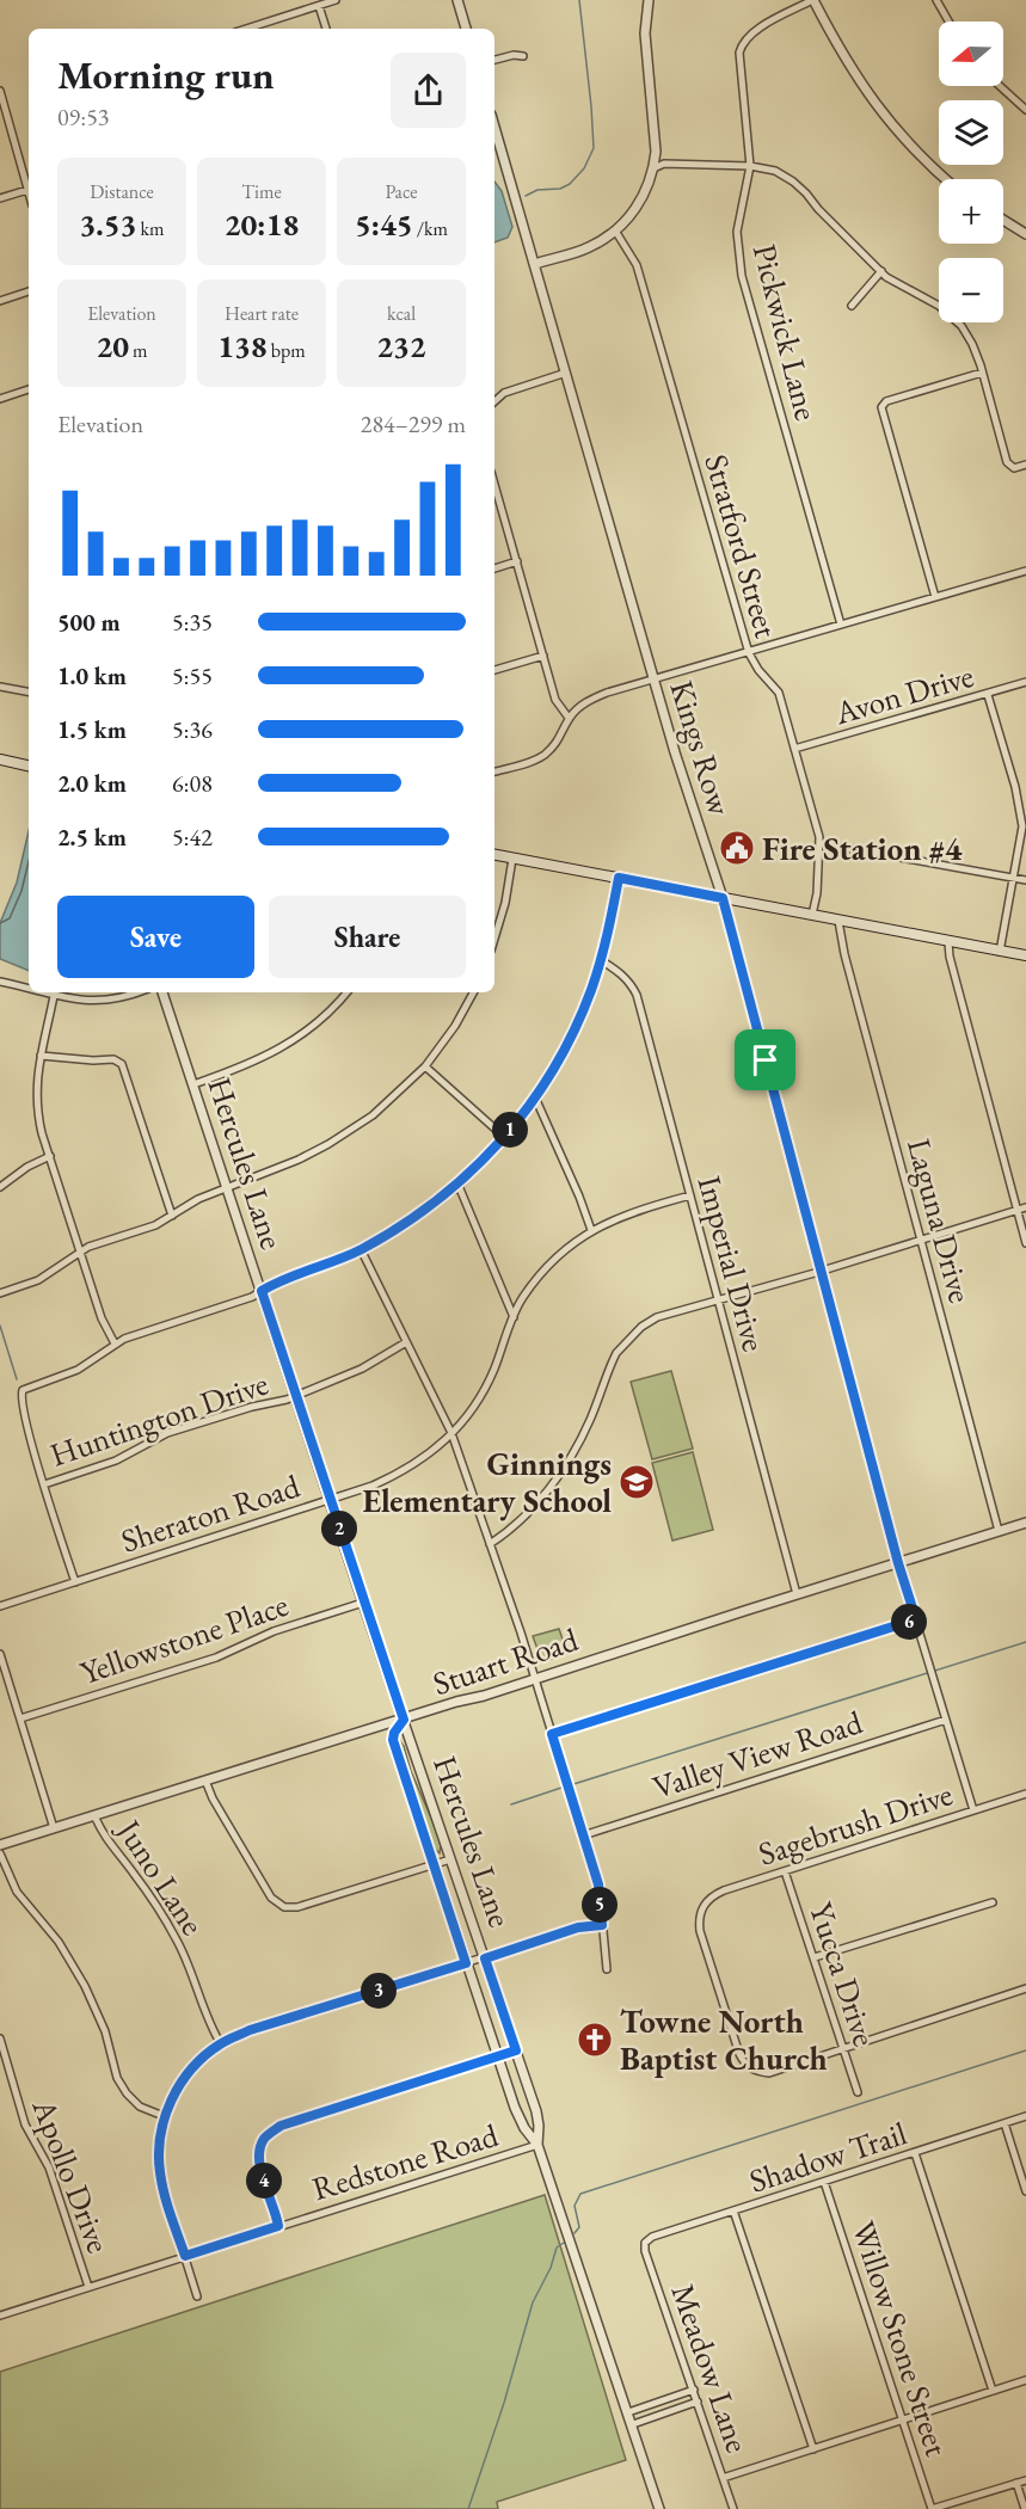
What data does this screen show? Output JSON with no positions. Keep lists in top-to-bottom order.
{
  "streets": {
    "street": [
      "Pickwick Lane",
      "Stratford Street",
      "Avon Drive",
      "Kings Row",
      "Hercules Lane",
      "Laguna Drive",
      "Imperial Drive",
      "Huntington Drive",
      "Sheraton Road",
      "Yellowstone Place",
      "Stuart Road",
      "Valley View Road",
      "Sagebrush Drive",
      "Juno Lane",
      "Yucca Drive",
      "Shadow Trail",
      "Redstone Road",
      "Apollo Drive",
      "Willow Stone Street",
      "Meadow Lane"
    ]
  },
  "crossings": [
    ["Stratford Street", "Avon Drive"],
    ["Kings Row", "Stuart Road"],
    ["Kings Row", "Valley View Road"],
    ["Kings Row", "Sagebrush Drive"],
    ["Hercules Lane", "Huntington Drive"],
    ["Hercules Lane", "Sheraton Road"],
    ["Hercules Lane", "Yellowstone Place"],
    ["Hercules Lane", "Stuart Road"],
    ["Hercules Lane", "Redstone Road"],
    ["Laguna Drive", "Stuart Road"],
    ["Imperial Drive", "Sheraton Road"],
    ["Imperial Drive", "Stuart Road"],
    ["Stuart Road", "Juno Lane"],
    ["Sagebrush Drive", "Yucca Drive"],
    ["Shadow Trail", "Willow Stone Street"],
    ["Shadow Trail", "Meadow Lane"],
    ["Redstone Road", "Apollo Drive"]
  ],
  "places": {
    "public building": ["Fire Station #4"],
    "school or university": ["Ginnings Elementary School"],
    "church": ["Towne North Baptist Church"]
  },
  "north": "left",
  "page": {
    "map_buttons": ["+", "−"],
    "heading": ["Morning run", "09:53"],
    "stats": [
      ["Distance", "3.53 km"],
      ["Time", "20:18"],
      ["Pace", "5:45 /km"],
      ["Elevation", "20 m"],
      ["Heart rate", "138 bpm"],
      ["kcal", "232"]
    ],
    "chart": ["Elevation", "284–299 m"],
    "list": [
      {
        "name": "500 m",
        "note": "5:35"
      },
      {
        "name": "1.0 km",
        "note": "5:55"
      },
      {
        "name": "1.5 km",
        "note": "5:36"
      },
      {
        "name": "2.0 km",
        "note": "6:08"
      },
      {
        "name": "2.5 km",
        "note": "5:42"
      }
    ],
    "buttons": ["Save", "Share"],
    "pins": [
      "1",
      "2",
      "6",
      "5",
      "3",
      "4"
    ]
  }
}
